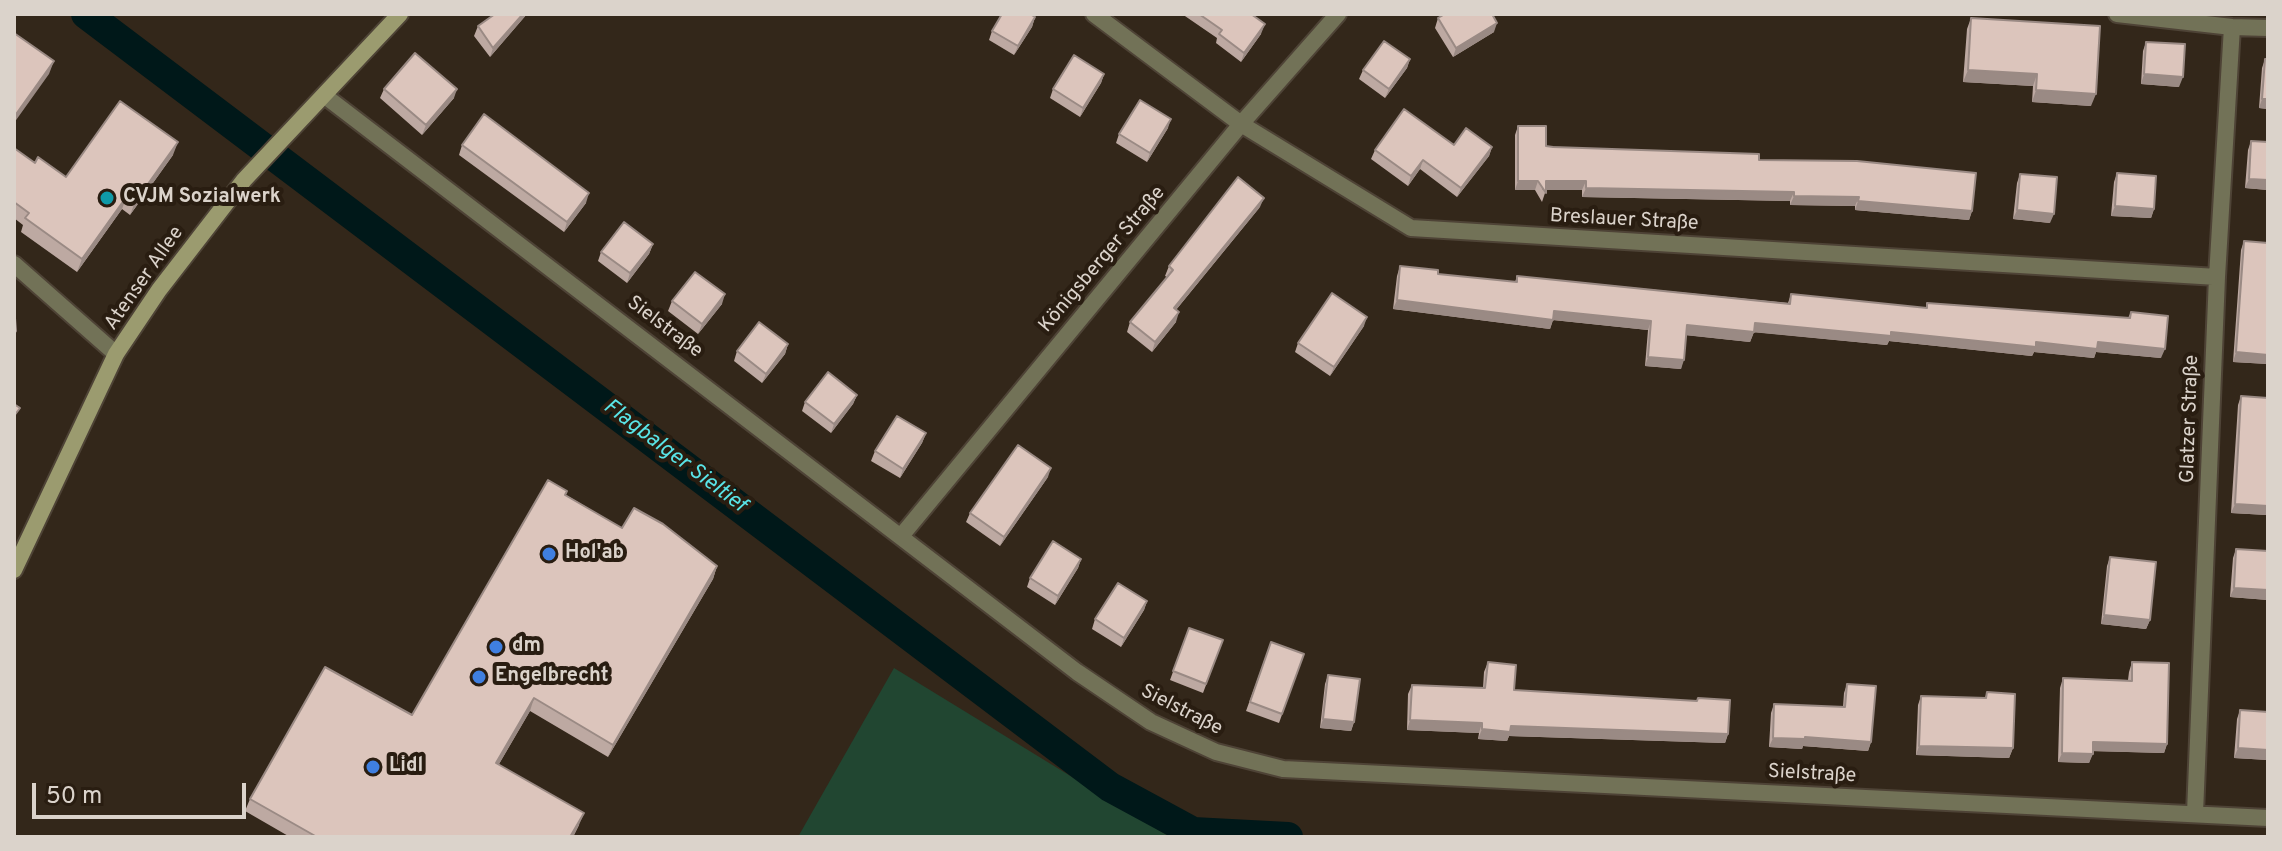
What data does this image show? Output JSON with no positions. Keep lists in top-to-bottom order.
{
  "streets": {
    "street": [
      "Breslauer Straße",
      "Königsberger Straße",
      "Atenser Allee",
      "Sielstraße",
      "Glatzer Straße"
    ]
  },
  "crossings": [
    ["Breslauer Straße", "Königsberger Straße"],
    ["Breslauer Straße", "Glatzer Straße"],
    ["Königsberger Straße", "Sielstraße"],
    ["Atenser Allee", "Sielstraße"],
    ["Sielstraße", "Glatzer Straße"]
  ],
  "water": ["Flagbalger Sieltief"],
  "places": [
    "CVJM Sozialwerk",
    "Hol'ab",
    "dm",
    "Engelbrecht",
    "Lidl"
  ],
  "scale_bar": "50 m"
}
